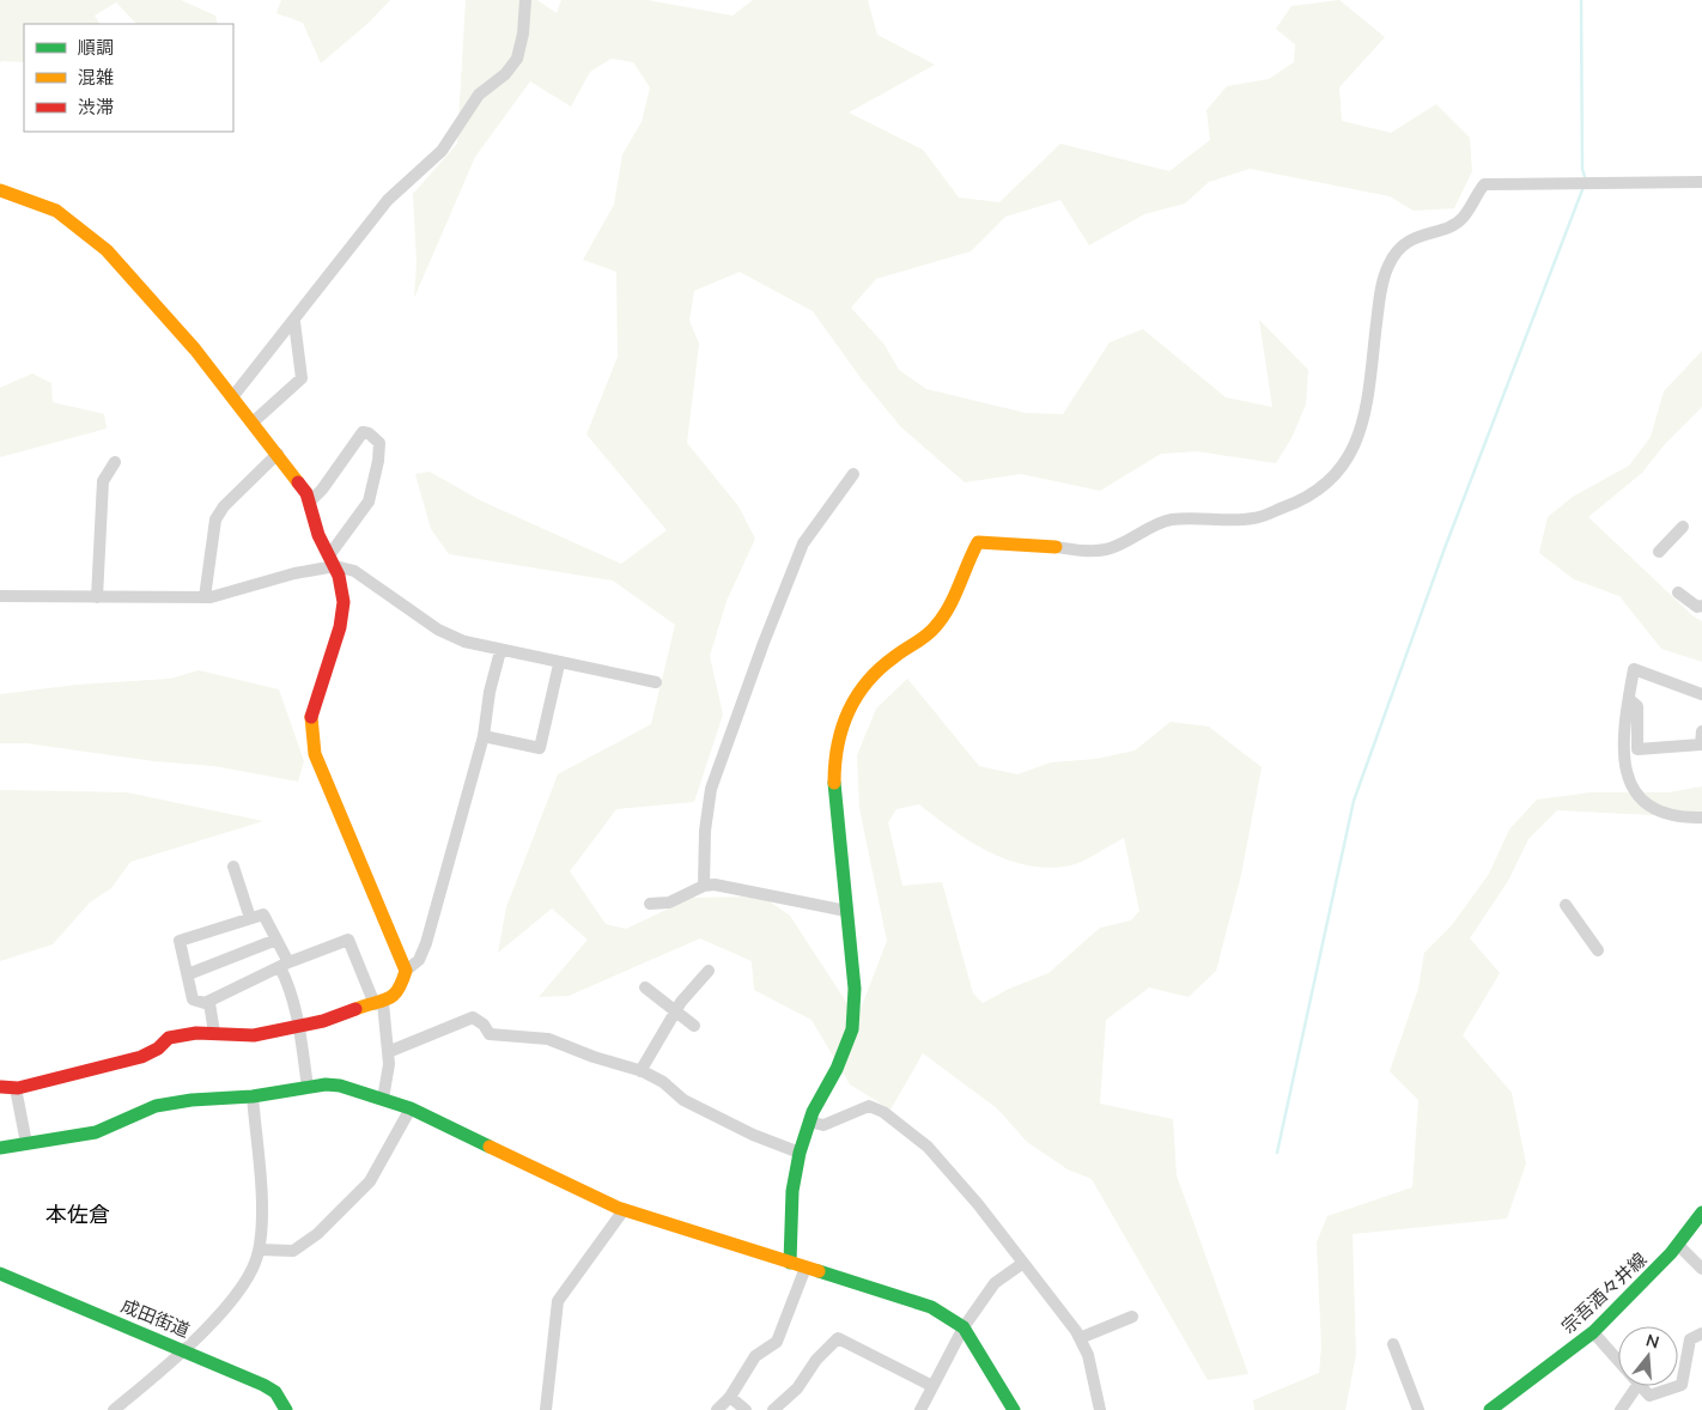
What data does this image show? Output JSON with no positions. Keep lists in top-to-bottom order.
{
  "streets": {
    "street": ["宗吾酒々井線", "成田街道"]
  },
  "districts": ["本佐倉"],
  "legend": ["順調", "混雑", "渋滞"],
  "north": "top"
}
